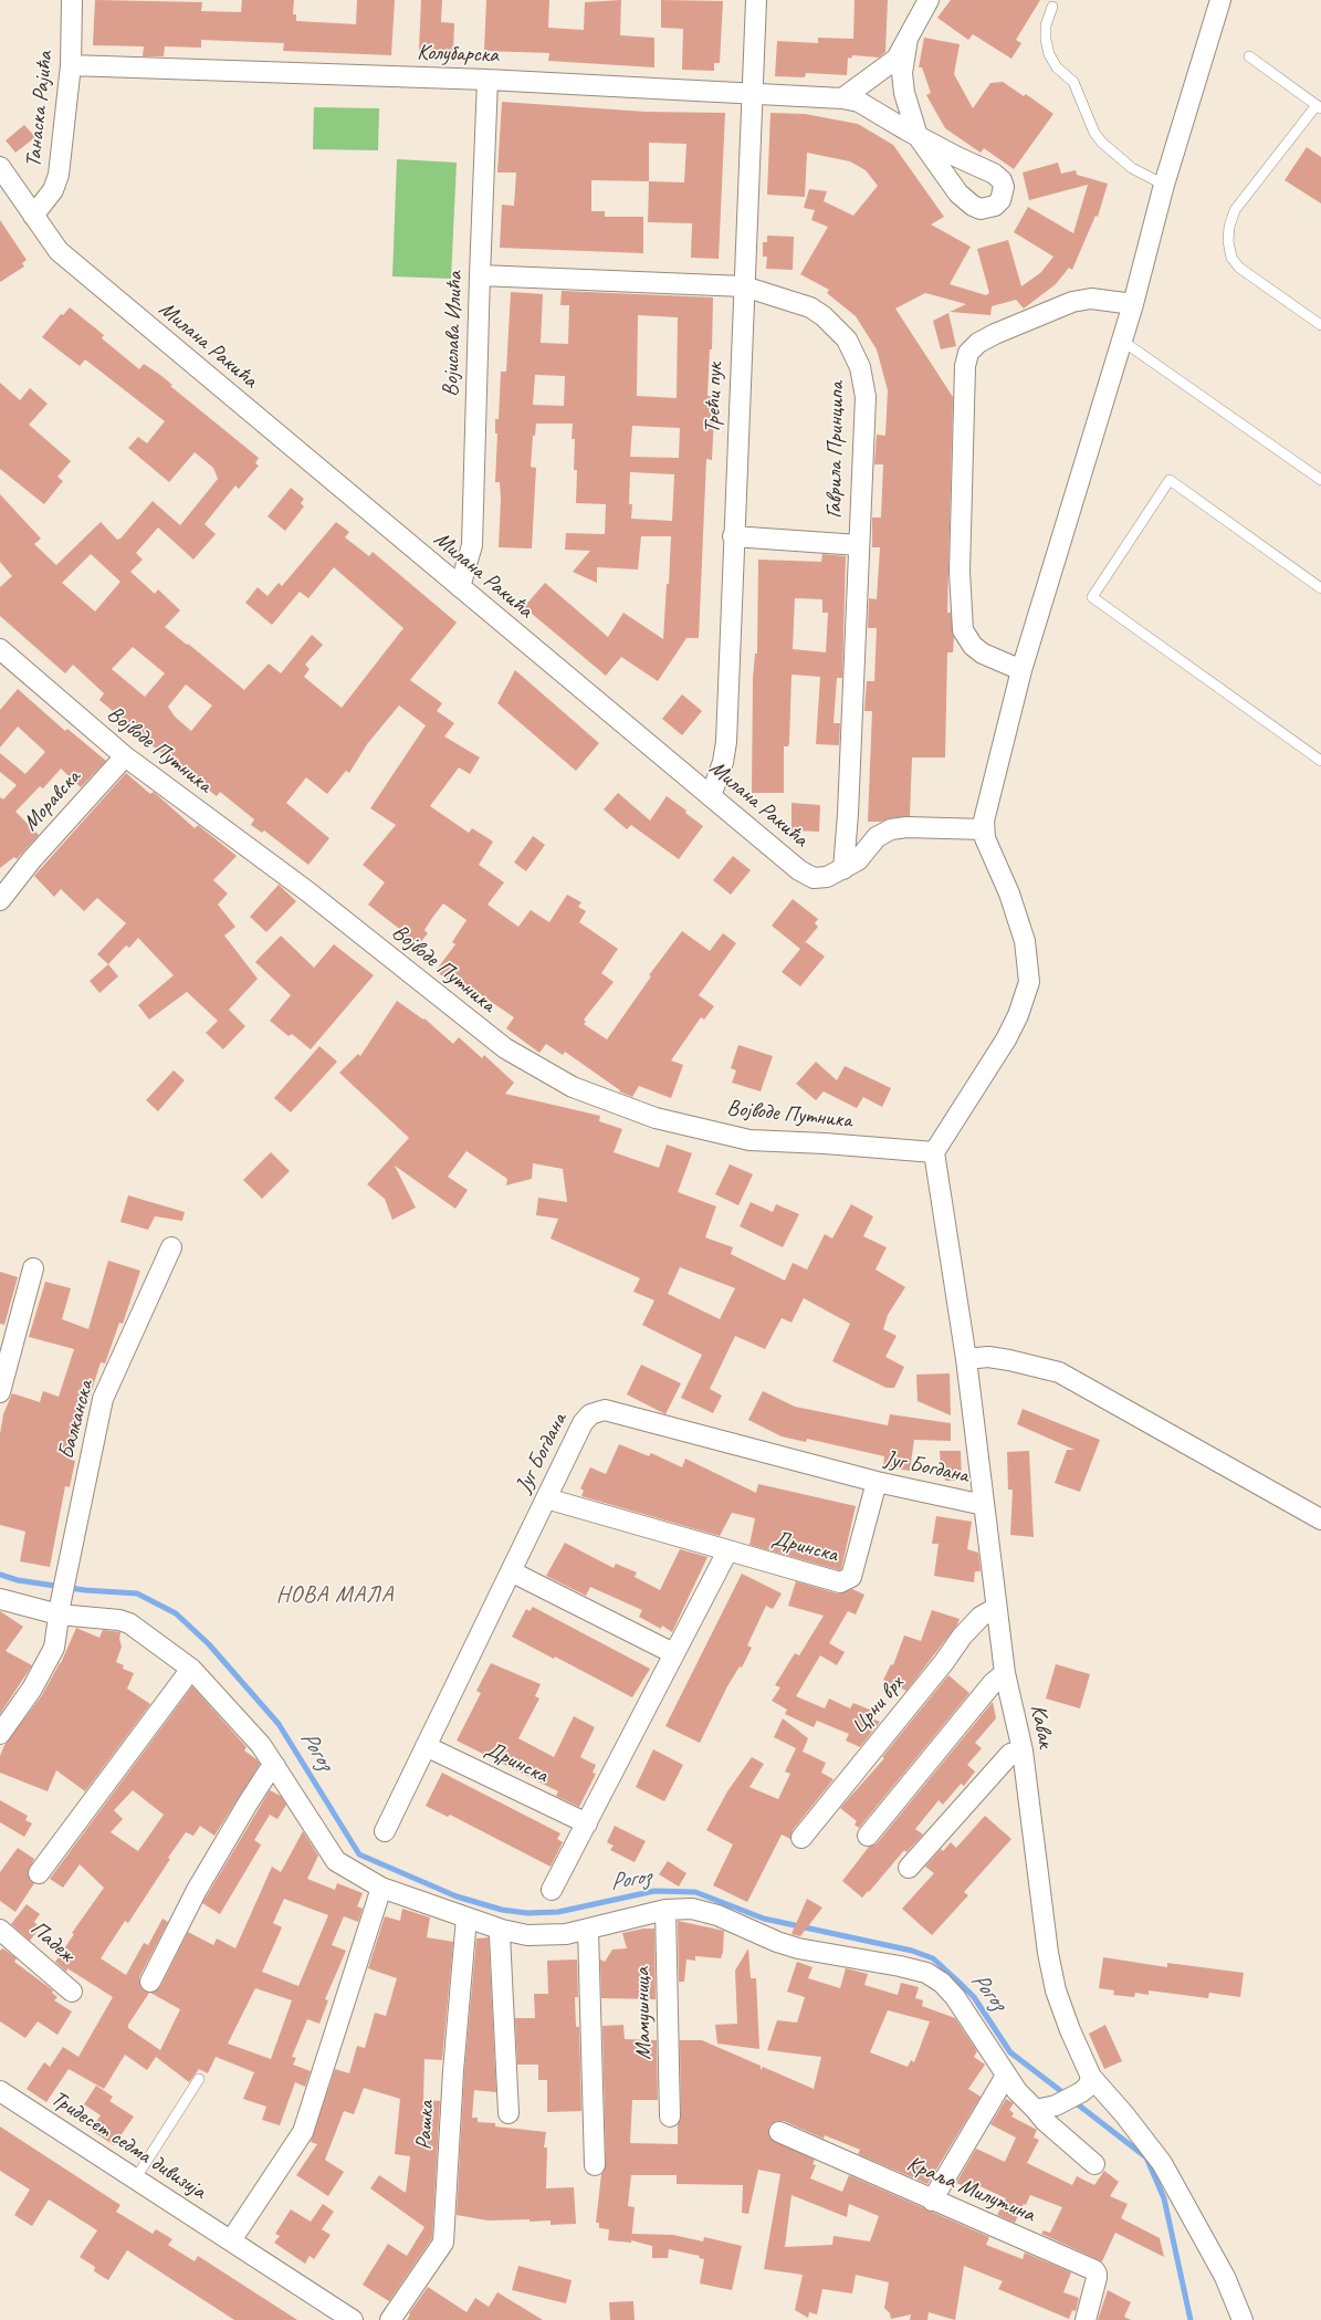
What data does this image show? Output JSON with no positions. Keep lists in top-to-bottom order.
{
  "streets": {
    "street": [
      "Колубарска",
      "Танаска Рајића",
      "Војислава Илића",
      "Милана Ракића",
      "Трећи пук",
      "Гаврила Принципа",
      "Војводе Путника",
      "Моравска",
      "Балканска",
      "Југ Богдана",
      "Дринска",
      "Црни врх",
      "Кавак",
      "Падеж",
      "Мамушница",
      "Рашка",
      "Тридесет седма дивизија",
      "Краља Милутина"
    ]
  },
  "crossings": [
    ["Колубарска", "Танаска Рајића"],
    ["Колубарска", "Војислава Илића"],
    ["Колубарска", "Трећи пук"],
    ["Танаска Рајића", "Милана Ракића"],
    ["Војислава Илића", "Милана Ракића"],
    ["Војислава Илића", "Гаврила Принципа"],
    ["Милана Ракића", "Трећи пук"],
    ["Милана Ракића", "Гаврила Принципа"],
    ["Трећи пук", "Гаврила Принципа"],
    ["Војводе Путника", "Моравска"],
    ["Војводе Путника", "Кавак"],
    ["Југ Богдана", "Дринска"],
    ["Југ Богдана", "Кавак"],
    ["Црни врх", "Кавак"]
  ],
  "districts": ["НОВА МАЛА"],
  "water": ["Рогоз"]
}
